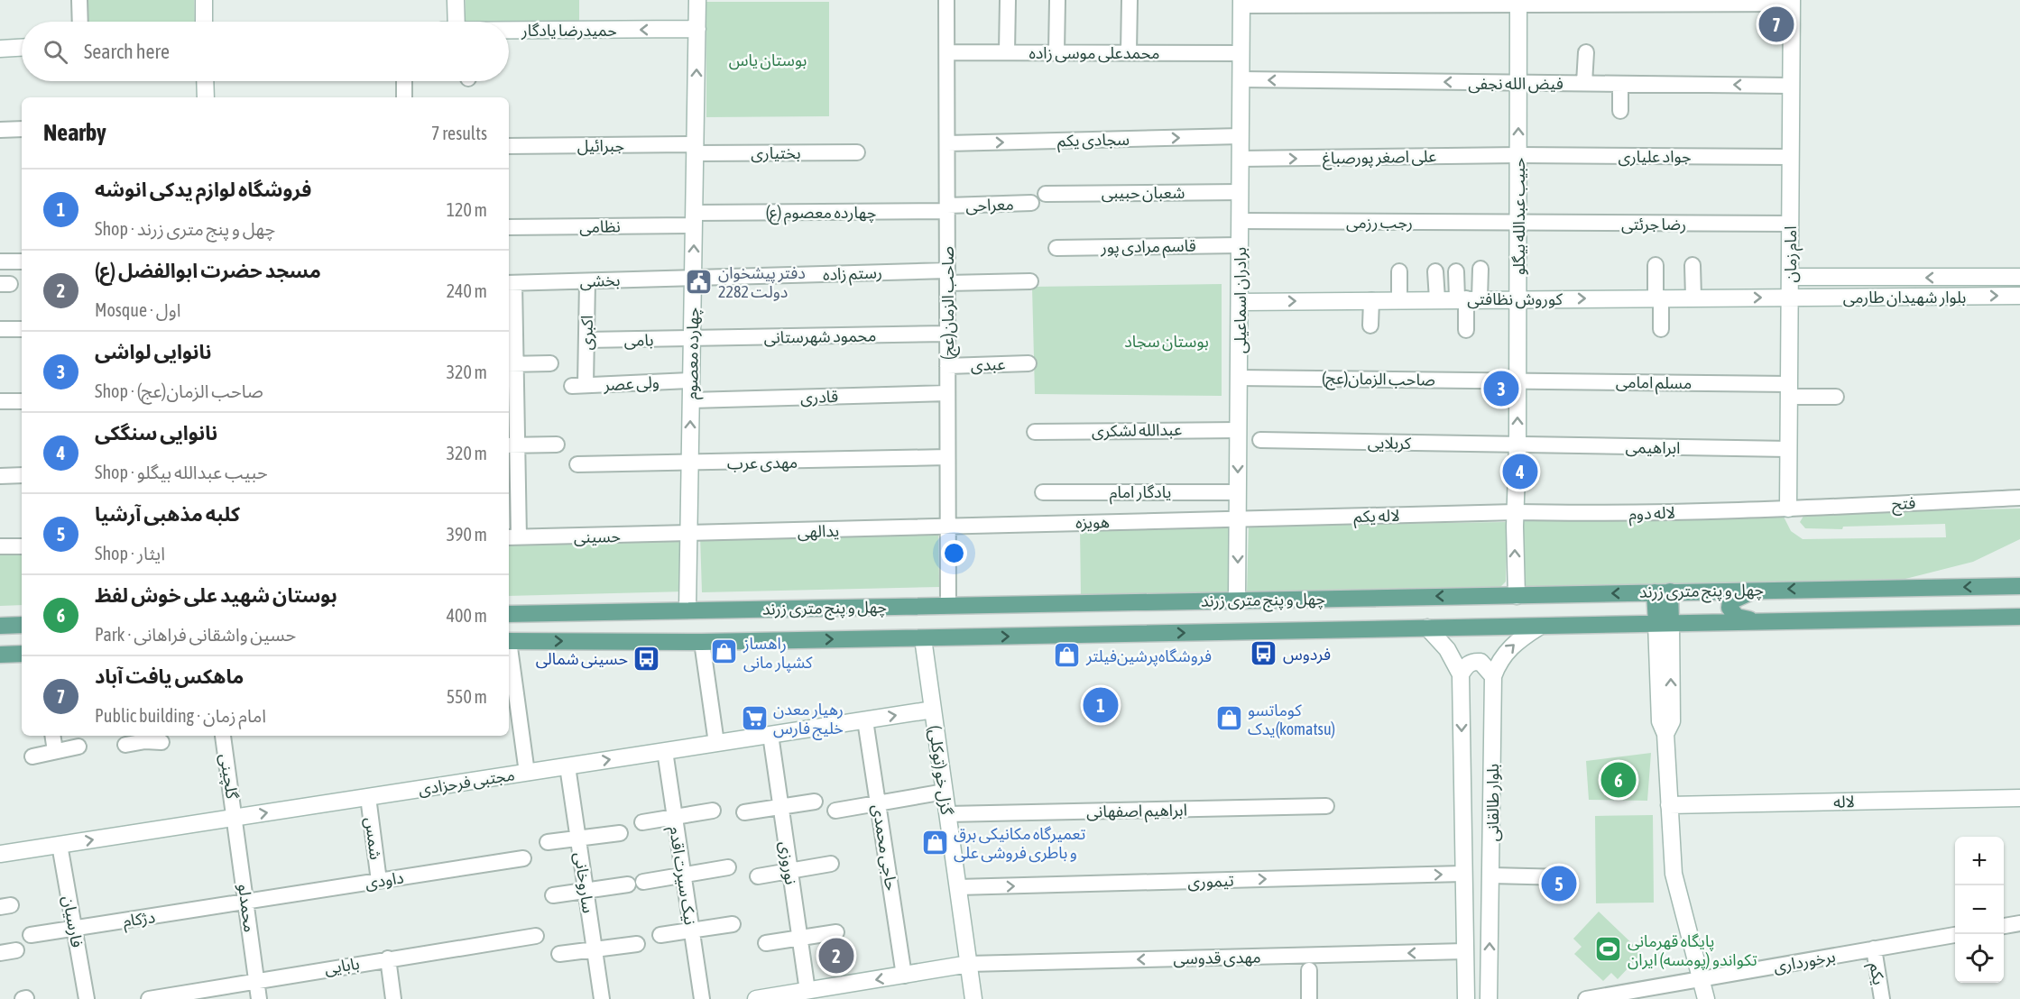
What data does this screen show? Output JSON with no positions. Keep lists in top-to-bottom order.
{
  "streets": {
    "main road": ["چهل و پنج متری زرند"],
    "street": [
      "حمیدرضا یادگار",
      "محمدعلی موسی زاده",
      "فیض الله نجفی",
      "سجادی یکم",
      "جبرائیل",
      "بختیاری",
      "جواد علیاری",
      "علی اصغر پورصباغ",
      "شعبان حبیبی",
      "معراحی",
      "چهارده معصوم (ع)",
      "حبیب عبدالله بیگلو",
      "رجب رزمی",
      "رضا جرئتی",
      "نظامی",
      "قاسم مرادی پور",
      "امام زمان",
      "رستم زاده",
      "بخشی",
      "بلوار شهیدان طارمی",
      "کوروش نظافتی",
      "برادران اسماعیلی",
      "صاحب الزمان(عج)",
      "اکبری",
      "محمود شهرستانی",
      "بامی",
      "چهارده معصوم",
      "عبدی",
      "مسلم امامی",
      "ولی عصر",
      "قادری",
      "عبدالله لشکری",
      "کربلایی",
      "ابراهیمی",
      "مهدی عرب",
      "یادگار امام",
      "فتح",
      "لاله دوم",
      "لاله یکم",
      "هویزه",
      "یدالهی",
      "حسینی",
      "گزل خو (توکلی)",
      "گلچینی",
      "مجتبی فرحزادی",
      "لاله",
      "بلوار طالقانی",
      "ابراهیم اصفهانی",
      "شمس",
      "حاجی محمدی",
      "نوروزی",
      "نیک سیرت اقدم",
      "داودی",
      "تیموری",
      "ساروخانی",
      "محمدلو",
      "دژکام",
      "فارسیان",
      "مهدی قدوسی",
      "برخورداری",
      "بابایی",
      "یکم"
    ]
  },
  "crossings": [
    ["حمیدرضا یادگار", "چهارده معصوم"],
    ["محمدعلی موسی زاده", "برادران اسماعیلی"],
    ["محمدعلی موسی زاده", "صاحب الزمان(عج)"],
    ["فیض الله نجفی", "حبیب عبدالله بیگلو"],
    ["فیض الله نجفی", "امام زمان"],
    ["فیض الله نجفی", "برادران اسماعیلی"],
    ["سجادی یکم", "برادران اسماعیلی"],
    ["سجادی یکم", "صاحب الزمان(عج)"],
    ["جبرائیل", "بختیاری"],
    ["جبرائیل", "چهارده معصوم"],
    ["بختیاری", "چهارده معصوم"],
    ["جواد علیاری", "علی اصغر پورصباغ"],
    ["جواد علیاری", "حبیب عبدالله بیگلو"],
    ["جواد علیاری", "امام زمان"],
    ["علی اصغر پورصباغ", "حبیب عبدالله بیگلو"],
    ["علی اصغر پورصباغ", "برادران اسماعیلی"],
    ["شعبان حبیبی", "برادران اسماعیلی"],
    ["معراحی", "چهارده معصوم (ع)"],
    ["معراحی", "صاحب الزمان(عج)"],
    ["چهارده معصوم (ع)", "نظامی"],
    ["چهارده معصوم (ع)", "صاحب الزمان(عج)"],
    ["چهارده معصوم (ع)", "چهارده معصوم"],
    ["حبیب عبدالله بیگلو", "رجب رزمی"],
    ["حبیب عبدالله بیگلو", "رضا جرئتی"],
    ["حبیب عبدالله بیگلو", "کوروش نظافتی"],
    ["حبیب عبدالله بیگلو", "صاحب الزمان(عج)"],
    ["حبیب عبدالله بیگلو", "مسلم امامی"],
    ["حبیب عبدالله بیگلو", "کربلایی"],
    ["حبیب عبدالله بیگلو", "ابراهیمی"],
    ["حبیب عبدالله بیگلو", "لاله دوم"],
    ["حبیب عبدالله بیگلو", "لاله یکم"],
    ["حبیب عبدالله بیگلو", "چهل و پنج متری زرند"],
    ["رجب رزمی", "رضا جرئتی"],
    ["رجب رزمی", "برادران اسماعیلی"],
    ["رضا جرئتی", "امام زمان"],
    ["نظامی", "چهارده معصوم"],
    ["قاسم مرادی پور", "برادران اسماعیلی"],
    ["امام زمان", "بلوار شهیدان طارمی"],
    ["امام زمان", "کوروش نظافتی"],
    ["امام زمان", "مسلم امامی"],
    ["امام زمان", "ابراهیمی"],
    ["امام زمان", "فتح"],
    ["امام زمان", "لاله دوم"],
    ["رستم زاده", "بخشی"],
    ["رستم زاده", "صاحب الزمان(عج)"],
    ["رستم زاده", "چهارده معصوم"],
    ["بخشی", "اکبری"],
    ["بخشی", "چهارده معصوم"],
    ["بلوار شهیدان طارمی", "کوروش نظافتی"],
    ["کوروش نظافتی", "برادران اسماعیلی"],
    ["برادران اسماعیلی", "صاحب الزمان(عج)"],
    ["برادران اسماعیلی", "عبدالله لشکری"],
    ["برادران اسماعیلی", "یادگار امام"],
    ["برادران اسماعیلی", "لاله یکم"],
    ["برادران اسماعیلی", "هویزه"],
    ["برادران اسماعیلی", "چهل و پنج متری زرند"],
    ["صاحب الزمان(عج)", "محمود شهرستانی"],
    ["صاحب الزمان(عج)", "عبدی"],
    ["صاحب الزمان(عج)", "مسلم امامی"],
    ["صاحب الزمان(عج)", "قادری"],
    ["صاحب الزمان(عج)", "مهدی عرب"],
    ["صاحب الزمان(عج)", "هویزه"],
    ["صاحب الزمان(عج)", "یدالهی"],
    ["صاحب الزمان(عج)", "چهل و پنج متری زرند"],
    ["اکبری", "بامی"],
    ["اکبری", "ولی عصر"],
    ["محمود شهرستانی", "بامی"],
    ["محمود شهرستانی", "چهارده معصوم"],
    ["بامی", "چهارده معصوم"],
    ["چهارده معصوم", "ولی عصر"],
    ["چهارده معصوم", "قادری"],
    ["چهارده معصوم", "مهدی عرب"],
    ["چهارده معصوم", "یدالهی"],
    ["چهارده معصوم", "حسینی"],
    ["چهارده معصوم", "چهل و پنج متری زرند"],
    ["کربلایی", "ابراهیمی"],
    ["فتح", "لاله دوم"],
    ["لاله دوم", "لاله یکم"],
    ["لاله یکم", "هویزه"],
    ["هویزه", "یدالهی"],
    ["یدالهی", "حسینی"],
    ["چهل و پنج متری زرند", "گزل خو (توکلی)"],
    ["چهل و پنج متری زرند", "بلوار طالقانی"],
    ["گزل خو (توکلی)", "مجتبی فرحزادی"],
    ["گزل خو (توکلی)", "ابراهیم اصفهانی"],
    ["گزل خو (توکلی)", "تیموری"],
    ["گزل خو (توکلی)", "مهدی قدوسی"],
    ["گلچینی", "مجتبی فرحزادی"],
    ["گلچینی", "محمدلو"],
    ["مجتبی فرحزادی", "شمس"],
    ["مجتبی فرحزادی", "حاجی محمدی"],
    ["مجتبی فرحزادی", "نوروزی"],
    ["مجتبی فرحزادی", "نیک سیرت اقدم"],
    ["مجتبی فرحزادی", "ساروخانی"],
    ["مجتبی فرحزادی", "محمدلو"],
    ["مجتبی فرحزادی", "فارسیان"],
    ["بلوار طالقانی", "تیموری"],
    ["بلوار طالقانی", "مهدی قدوسی"],
    ["شمس", "داودی"],
    ["داودی", "محمدلو"],
    ["داودی", "دژکام"],
    ["محمدلو", "دژکام"],
    ["محمدلو", "بابایی"],
    ["دژکام", "فارسیان"],
    ["برخورداری", "یکم"]
  ],
  "one_way": [
    "حمیدرضا یادگار",
    "سجادی یکم",
    "علی اصغر پورصباغ",
    "حبیب عبدالله بیگلو",
    "کوروش نظافتی",
    "چهارده معصوم",
    "تیموری",
    "مهدی قدوسی"
  ],
  "parks": ["بوستان یاس", "بوستان سجاد"],
  "places": {
    "public building": ["دفتر پیشخوان دولت 2282"],
    "shop": [
      "راهساز کشپار مانی",
      "فروشگاه‌پرشین‌فیلتر",
      "کوماتسو یدک(komatsu)",
      "تعمیرگاه مکانیکی برق و باطری فروشی علی"
    ],
    "bus stop": ["فردوس", "حسینی شمالی"],
    "supermarket": ["رهیار معدن خلیج فارس"],
    "sports": ["پایگاه قهرمانی تکواندو (پومسه) ایران"]
  },
  "page": {
    "pins": [
      "7",
      "3",
      "4",
      "1",
      "6",
      "5",
      "2"
    ],
    "search": "Search here",
    "heading": ["Nearby", "7 results"],
    "list": [
      {
        "mark": "1",
        "name": "فروشگاه لوازم یدکی انوشه",
        "note": "Shop · چهل و پنج متری زرند",
        "value": "120 m"
      },
      {
        "mark": "2",
        "name": "مسجد حضرت ابوالفضل (ع)",
        "note": "Mosque · اول",
        "value": "240 m"
      },
      {
        "mark": "3",
        "name": "نانوایی لواشی",
        "note": "Shop · صاحب الزمان(عج)",
        "value": "320 m"
      },
      {
        "mark": "4",
        "name": "نانوایی سنگکی",
        "note": "Shop · حبیب عبدالله بیگلو",
        "value": "320 m"
      },
      {
        "mark": "5",
        "name": "کلبه مذهبی آرشیا",
        "note": "Shop · ایثار",
        "value": "390 m"
      },
      {
        "mark": "6",
        "name": "بوستان شهید علی خوش لفظ",
        "note": "Park · حسین واشقانی فراهانی",
        "value": "400 m"
      },
      {
        "mark": "7",
        "name": "ماهکس یافت آباد",
        "note": "Public building · امام زمان",
        "value": "550 m"
      }
    ],
    "map_buttons": ["+", "−"]
  }
}
